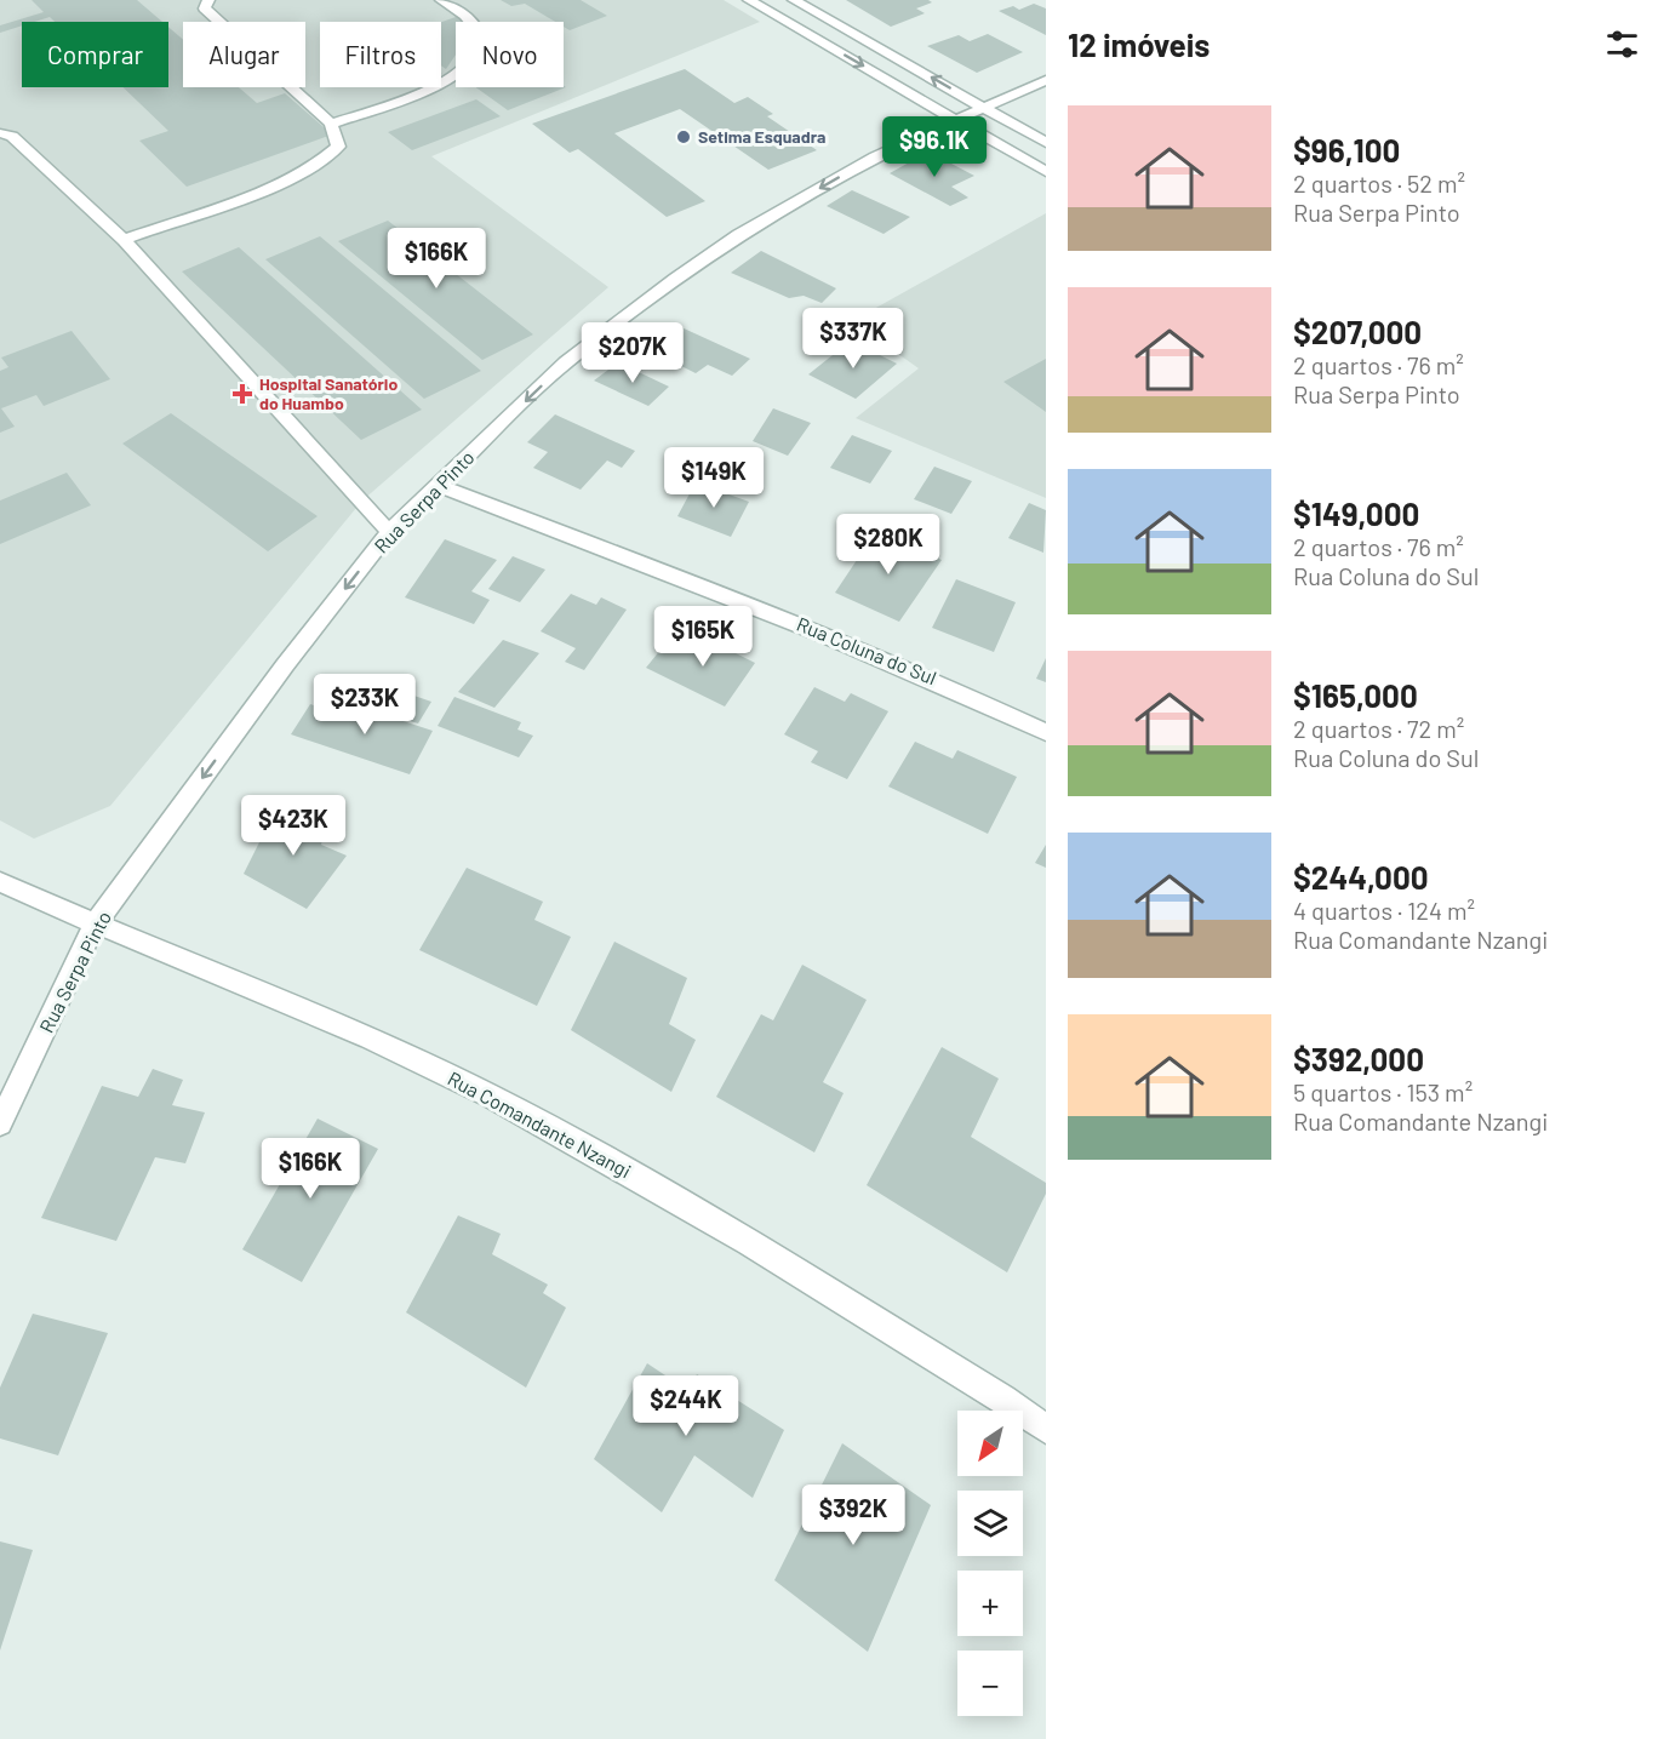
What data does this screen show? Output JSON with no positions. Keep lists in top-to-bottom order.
{
  "streets": {
    "street": ["Rua Serpa Pinto", "Rua Coluna do Sul", "Rua Comandante Nzangi"]
  },
  "crossings": [
    ["Rua Serpa Pinto", "Rua Coluna do Sul"],
    ["Rua Serpa Pinto", "Rua Comandante Nzangi"]
  ],
  "one_way": ["Rua Serpa Pinto"],
  "places": {
    "other": ["Setima Esquadra"],
    "health": ["Hospital Sanatório do Huambo"]
  },
  "north": "bottom left",
  "page": {
    "heading": "12 imóveis",
    "chip": [
      "Comprar",
      "Alugar",
      "Filtros",
      "Novo"
    ],
    "list": [
      {
        "name": "$96,100",
        "note": "2 quartos · 52 m² · Rua Serpa Pinto"
      },
      {
        "name": "$207,000",
        "note": "2 quartos · 76 m² · Rua Serpa Pinto"
      },
      {
        "name": "$149,000",
        "note": "2 quartos · 76 m² · Rua Coluna do Sul"
      },
      {
        "name": "$165,000",
        "note": "2 quartos · 72 m² · Rua Coluna do Sul"
      },
      {
        "name": "$244,000",
        "note": "4 quartos · 124 m² · Rua Comandante Nzangi"
      },
      {
        "name": "$392,000",
        "note": "5 quartos · 153 m² · Rua Comandante Nzangi"
      }
    ],
    "price": [
      "$96.1K",
      "$166K",
      "$337K",
      "$207K",
      "$149K",
      "$280K",
      "$165K",
      "$233K",
      "$423K",
      "$166K",
      "$244K",
      "$392K"
    ],
    "map_buttons": ["+", "−"]
  }
}
